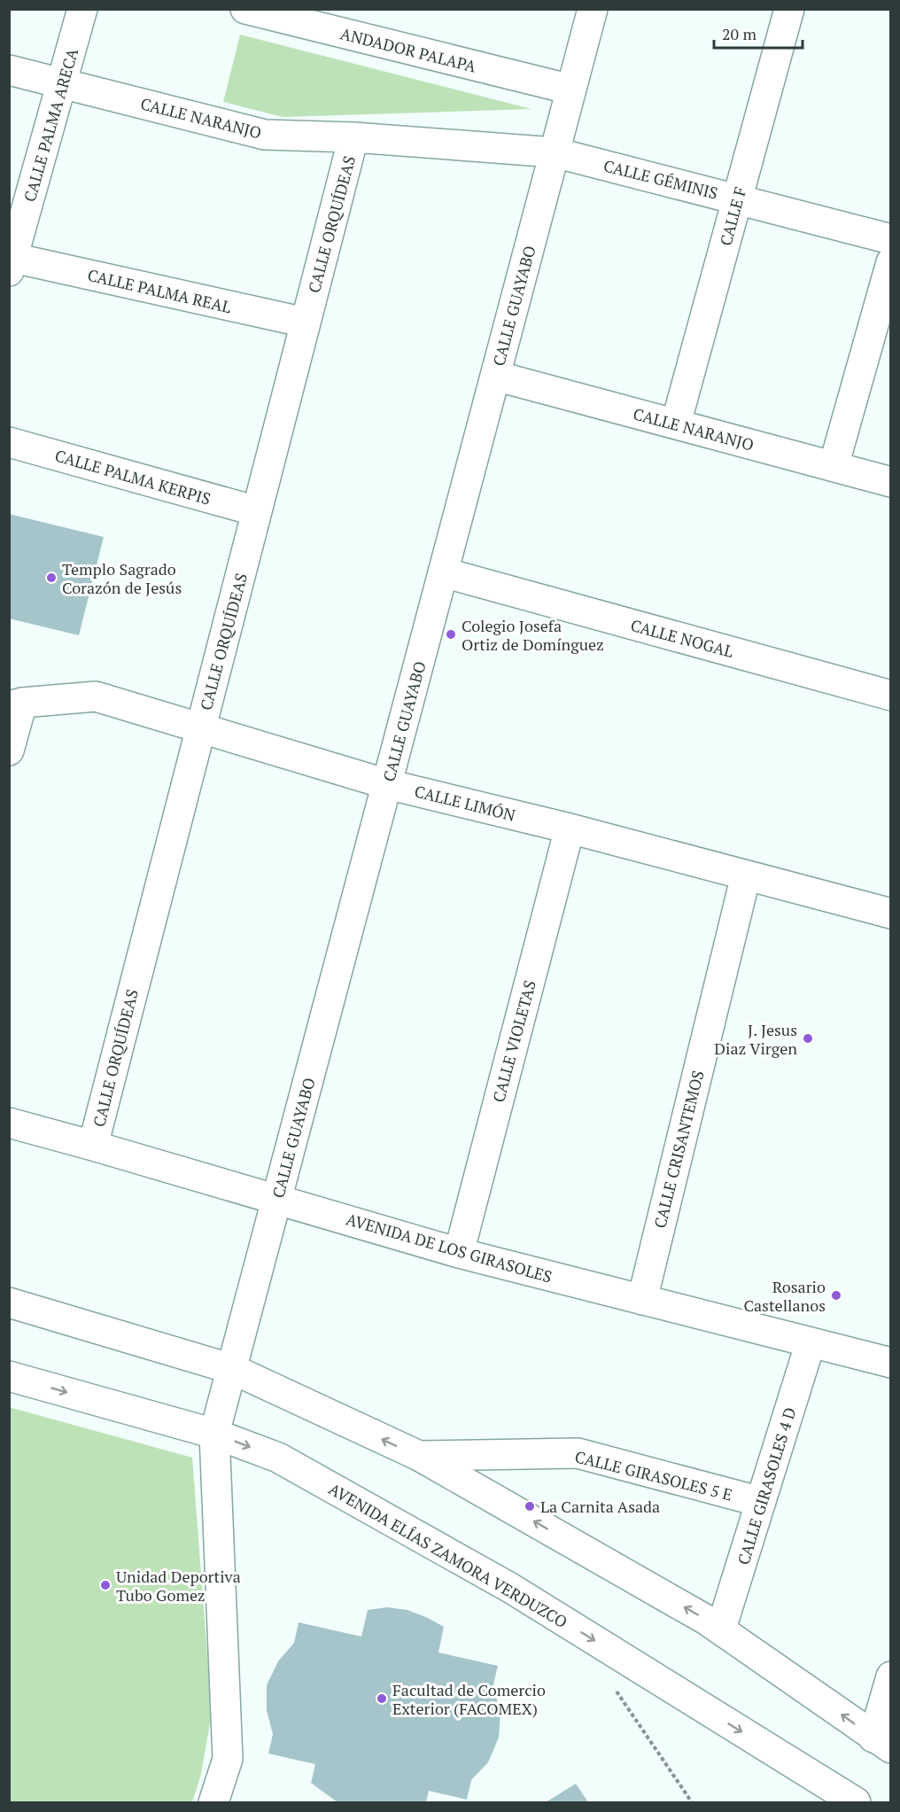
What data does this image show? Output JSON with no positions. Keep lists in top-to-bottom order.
{
  "streets": {
    "street": [
      "ANDADOR PALAPA",
      "CALLE NARANJO",
      "CALLE PALMA ARECA",
      "CALLE GÉMINIS",
      "CALLE F",
      "CALLE ORQUÍDEAS",
      "CALLE PALMA REAL",
      "CALLE GUAYABO",
      "CALLE PALMA KERPIS",
      "CALLE NOGAL",
      "CALLE LIMÓN",
      "CALLE VIOLETAS",
      "CALLE CRISANTEMOS",
      "AVENIDA DE LOS GIRASOLES",
      "CALLE GIRASOLES 5 E",
      "CALLE GIRASOLES 4 D",
      "AVENIDA ELÍAS ZAMORA VERDUZCO"
    ]
  },
  "crossings": [
    ["ANDADOR PALAPA", "CALLE GUAYABO"],
    ["CALLE NARANJO", "CALLE PALMA ARECA"],
    ["CALLE NARANJO", "CALLE GÉMINIS"],
    ["CALLE NARANJO", "CALLE F"],
    ["CALLE NARANJO", "CALLE ORQUÍDEAS"],
    ["CALLE NARANJO", "CALLE GUAYABO"],
    ["CALLE PALMA ARECA", "CALLE PALMA REAL"],
    ["CALLE GÉMINIS", "CALLE F"],
    ["CALLE GÉMINIS", "CALLE GUAYABO"],
    ["CALLE ORQUÍDEAS", "CALLE PALMA REAL"],
    ["CALLE ORQUÍDEAS", "CALLE PALMA KERPIS"],
    ["CALLE ORQUÍDEAS", "CALLE LIMÓN"],
    ["CALLE ORQUÍDEAS", "AVENIDA DE LOS GIRASOLES"],
    ["CALLE GUAYABO", "CALLE NOGAL"],
    ["CALLE GUAYABO", "CALLE LIMÓN"],
    ["CALLE GUAYABO", "AVENIDA DE LOS GIRASOLES"],
    ["CALLE GUAYABO", "AVENIDA ELÍAS ZAMORA VERDUZCO"],
    ["CALLE LIMÓN", "CALLE VIOLETAS"],
    ["CALLE LIMÓN", "CALLE CRISANTEMOS"],
    ["CALLE VIOLETAS", "AVENIDA DE LOS GIRASOLES"],
    ["CALLE CRISANTEMOS", "AVENIDA DE LOS GIRASOLES"],
    ["AVENIDA DE LOS GIRASOLES", "CALLE GIRASOLES 4 D"],
    ["CALLE GIRASOLES 5 E", "CALLE GIRASOLES 4 D"]
  ],
  "places": [
    "Templo Sagrado Corazón de Jesús",
    "Colegio Josefa Ortiz de Domínguez",
    "J. Jesus Diaz Virgen",
    "Rosario Castellanos",
    "La Carnita Asada",
    "Unidad Deportiva Tubo Gomez",
    "Facultad de Comercio Exterior (FACOMEX)"
  ],
  "scale_bar": "20 m"
}
